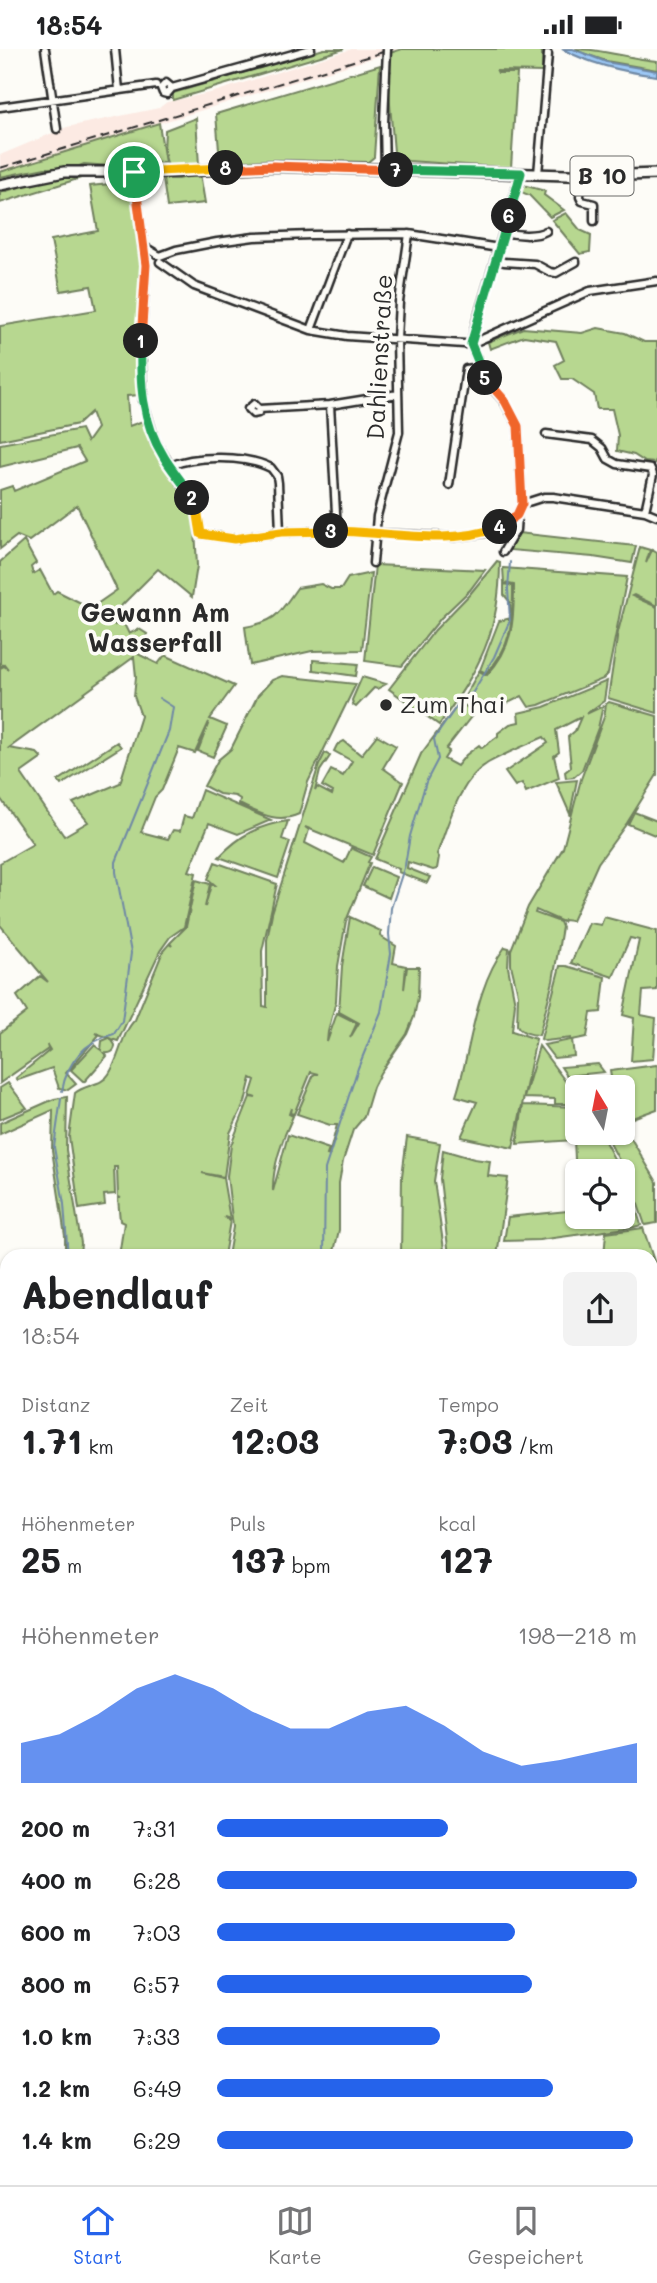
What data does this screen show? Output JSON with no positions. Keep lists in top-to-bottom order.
{
  "streets": {
    "main road": ["B 10"],
    "street": ["Dahlienstraße"]
  },
  "districts": ["Gewann Am Wasserfall"],
  "places": ["Zum Thai"],
  "north": "top",
  "page": {
    "status": "18:54",
    "pins": [
      "8",
      "7",
      "6",
      "1",
      "5",
      "2",
      "4",
      "3"
    ],
    "heading": ["Abendlauf", "18:54"],
    "stats": [
      ["Distanz", "1.71 km"],
      ["Zeit", "12:03"],
      ["Tempo", "7:03 /km"],
      ["Höhenmeter", "25 m"],
      ["Puls", "137 bpm"],
      ["kcal", "127"]
    ],
    "chart": ["Höhenmeter", "198–218 m"],
    "list": [
      {
        "name": "200 m",
        "note": "7:31"
      },
      {
        "name": "400 m",
        "note": "6:28"
      },
      {
        "name": "600 m",
        "note": "7:03"
      },
      {
        "name": "800 m",
        "note": "6:57"
      },
      {
        "name": "1.0 km",
        "note": "7:33"
      },
      {
        "name": "1.2 km",
        "note": "6:49"
      },
      {
        "name": "1.4 km",
        "note": "6:29"
      }
    ],
    "tabs": ["Start", "Karte", "Gespeichert"]
  }
}
